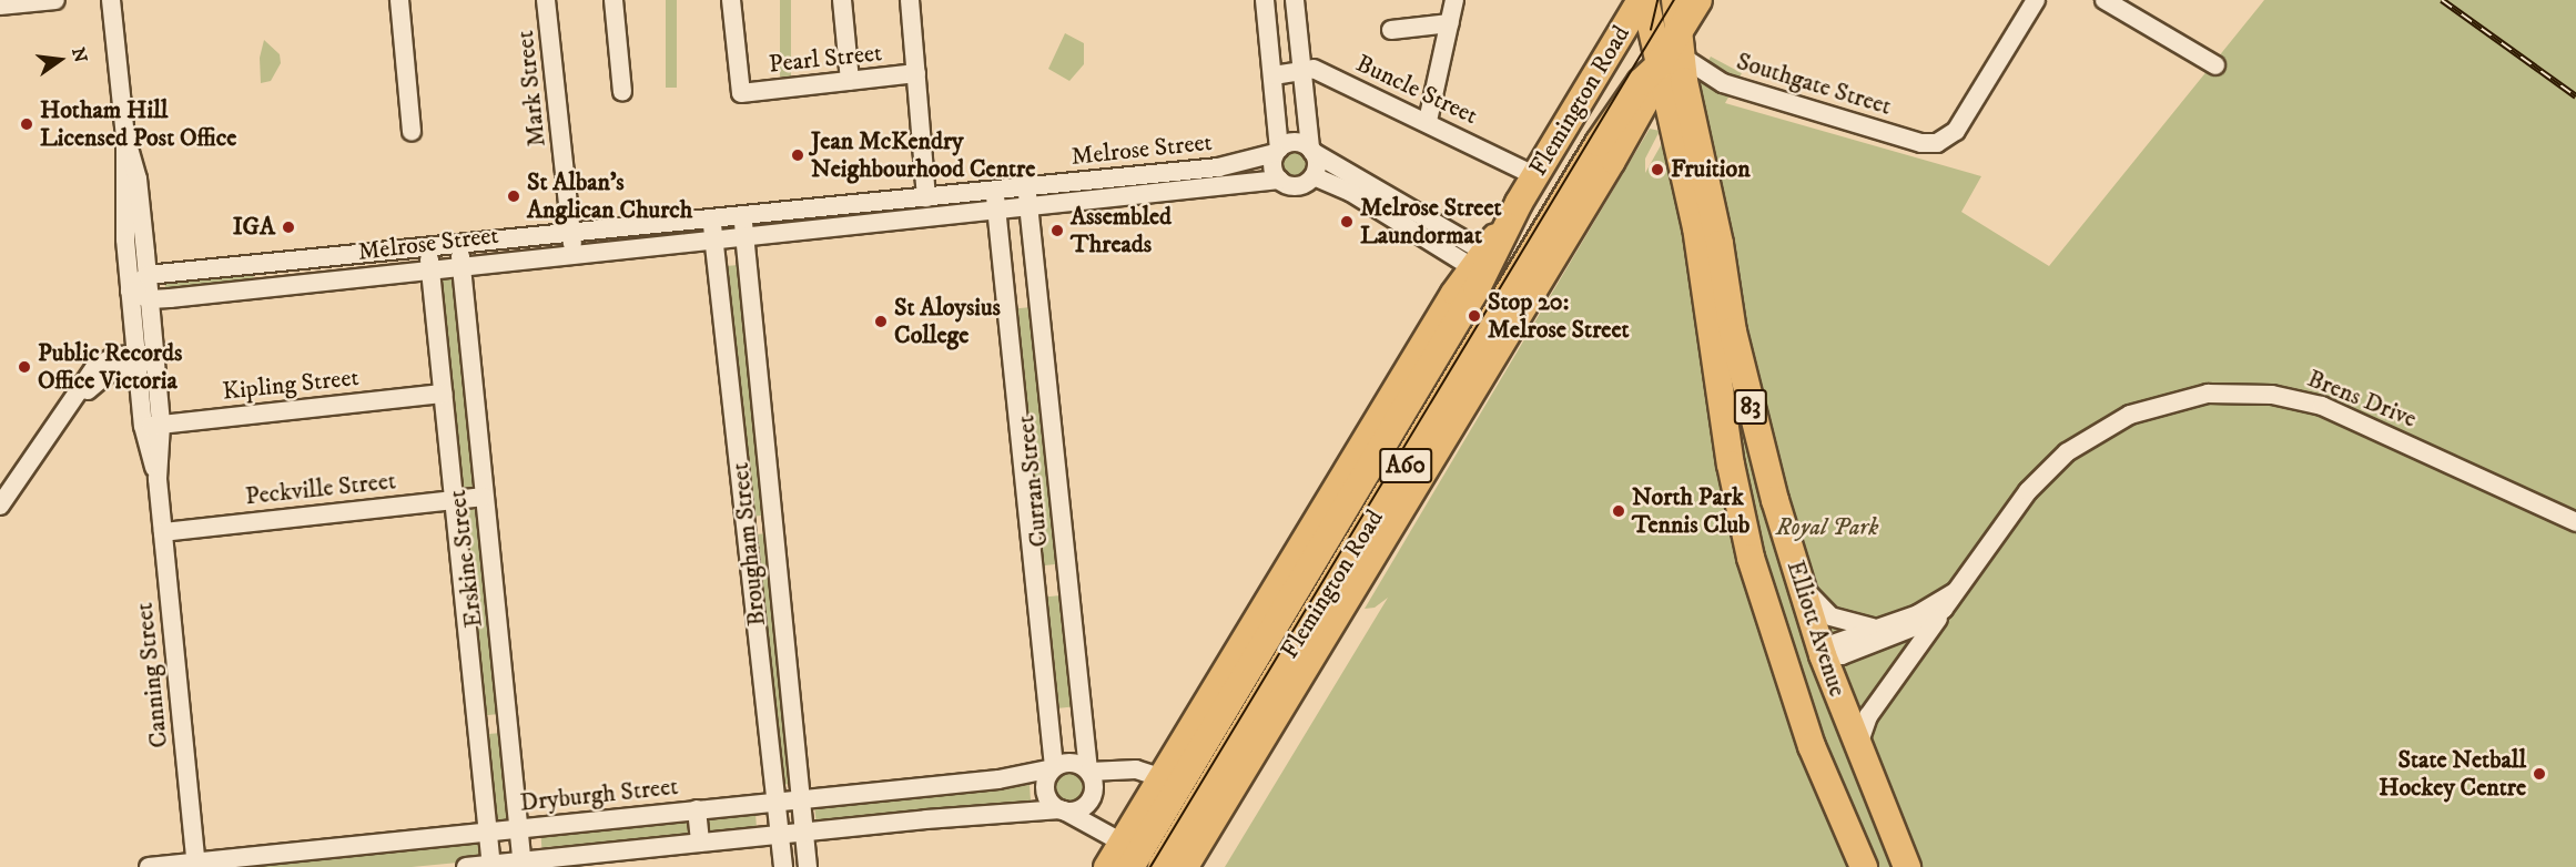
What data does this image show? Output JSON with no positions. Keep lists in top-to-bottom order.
{
  "streets": {
    "highway": [
      "Flemington Road",
      "83",
      "A60",
      "Elliott Avenue"
    ],
    "street": [
      "Pearl Street",
      "Southgate Street",
      "Mark Street",
      "Buncle Street",
      "Melrose Street",
      "Kipling Street",
      "Brens Drive",
      "Curran Street",
      "Peckville Street",
      "Brougham Street",
      "Erskine Street",
      "Canning Street",
      "Dryburgh Street"
    ]
  },
  "crossings": [
    ["Southgate Street", "Flemington Road"],
    ["Southgate Street", "83"],
    ["Southgate Street", "Elliott Avenue"],
    ["Mark Street", "Melrose Street"],
    ["Buncle Street", "Flemington Road"],
    ["Flemington Road", "83"],
    ["Flemington Road", "Elliott Avenue"],
    ["Melrose Street", "Curran Street"],
    ["Melrose Street", "Brougham Street"],
    ["Melrose Street", "Erskine Street"],
    ["Melrose Street", "Canning Street"],
    ["Kipling Street", "Erskine Street"],
    ["Kipling Street", "Canning Street"],
    ["Brens Drive", "Elliott Avenue"],
    ["83", "Elliott Avenue"],
    ["Curran Street", "Dryburgh Street"],
    ["Peckville Street", "Erskine Street"],
    ["Peckville Street", "Canning Street"],
    ["Brougham Street", "Dryburgh Street"],
    ["Erskine Street", "Dryburgh Street"],
    ["Canning Street", "Dryburgh Street"]
  ],
  "parks": ["Royal Park"],
  "places": [
    "Hotham Hill Licensed Post Office",
    "Jean McKendry Neighbourhood Centre",
    "Fruition",
    "St Alban's Anglican Church",
    "Melrose Street Laundormat",
    "IGA",
    "Assembled Threads",
    "Stop 20: Melrose Street",
    "St Aloysius College",
    "Public Records Office Victoria",
    "North Park Tennis Club",
    "State Netball Hockey Centre"
  ],
  "north": "right"
}
